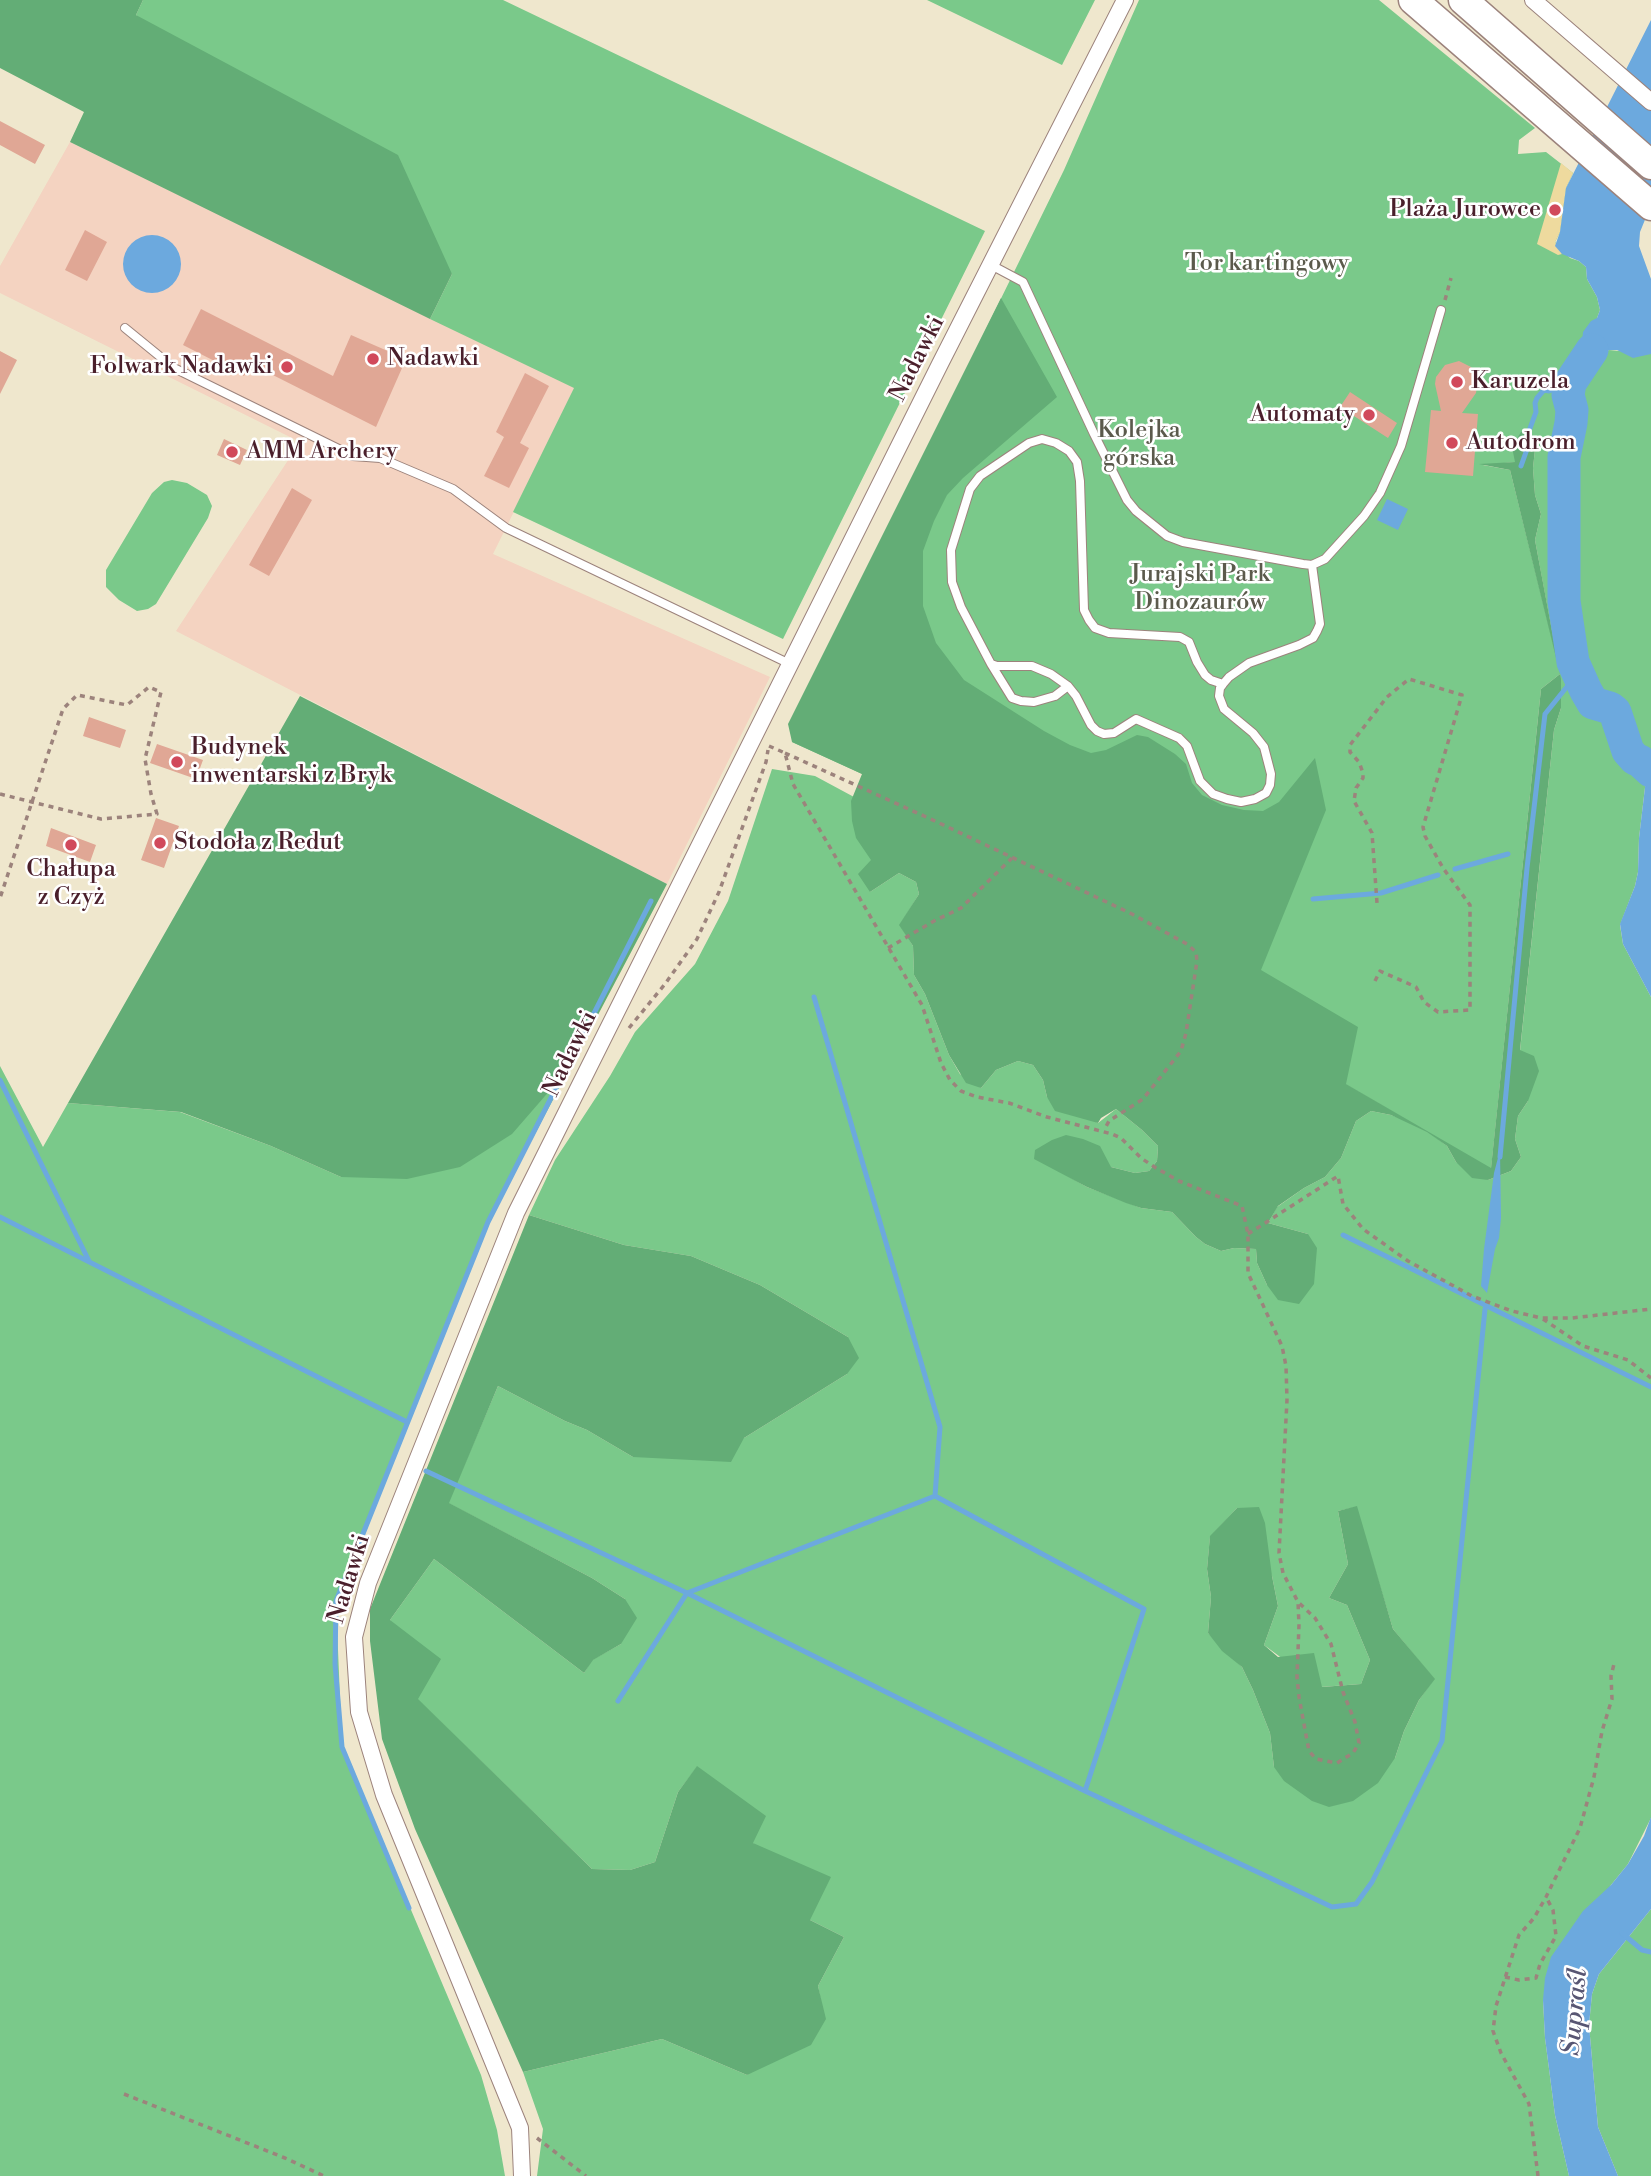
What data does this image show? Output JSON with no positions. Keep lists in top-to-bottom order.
{
  "streets": {
    "street": ["Nadawki"]
  },
  "water": ["Supraśl"],
  "parks": ["Tor kartingowy", "Kolejka górska", "Jurajski Park Dinozaurów"],
  "places": [
    "Plaża Jurowce",
    "Nadawki",
    "Folwark Nadawki",
    "Karuzela",
    "Automaty",
    "Autodrom",
    "AMM Archery",
    "Budynek inwentarski z Bryk",
    "Stodoła z Redut",
    "Chałupa z Czyż"
  ]
}
